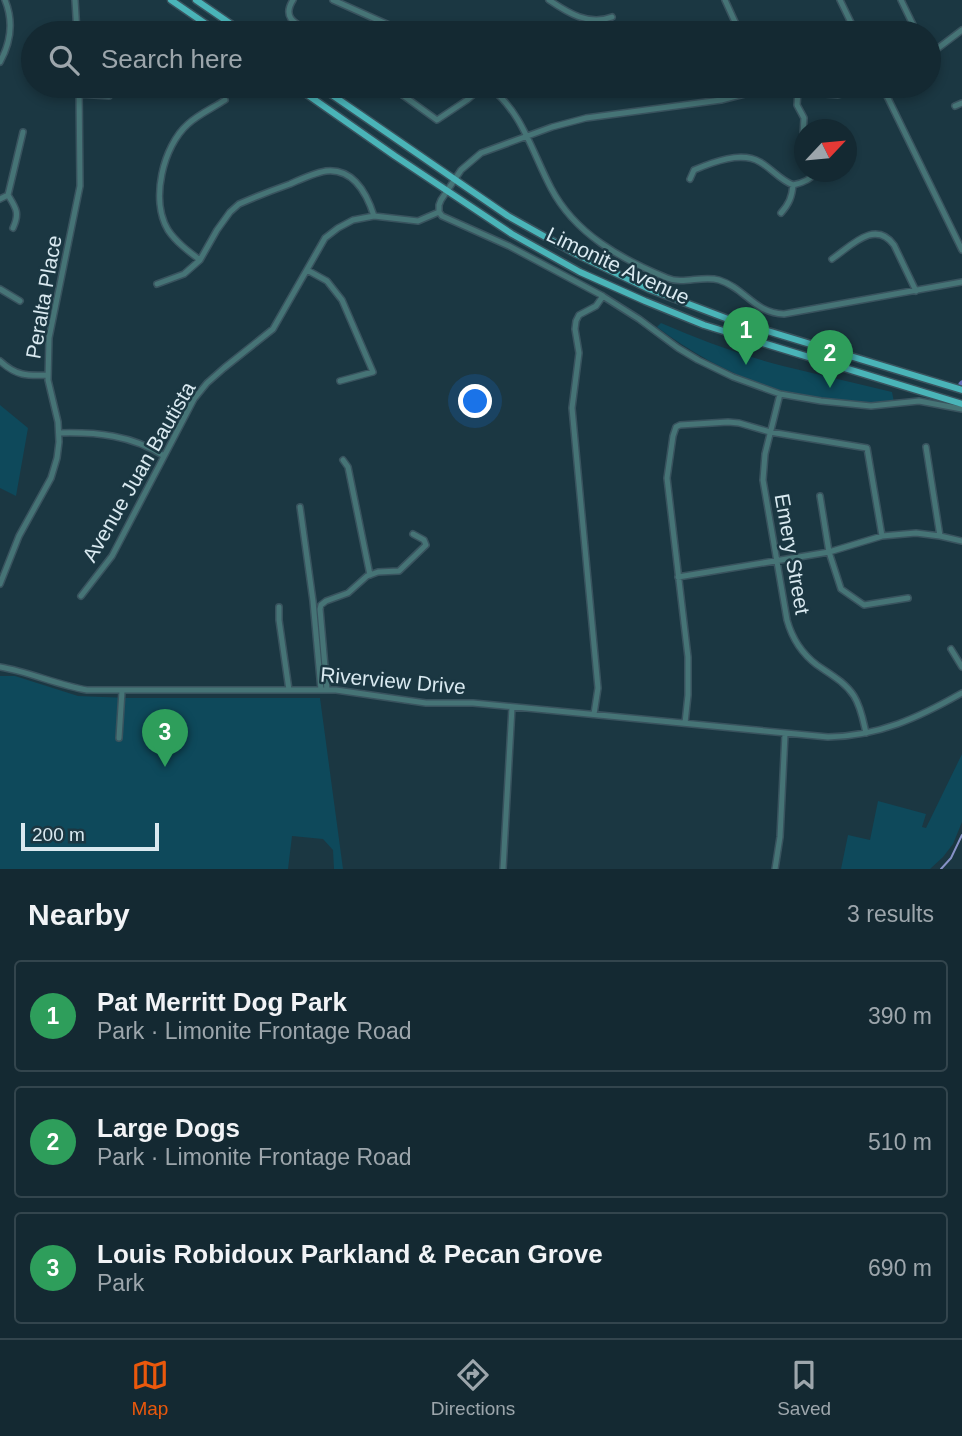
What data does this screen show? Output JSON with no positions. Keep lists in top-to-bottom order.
{
  "streets": {
    "main road": ["Limonite Avenue"],
    "street": [
      "Peralta Place",
      "Avenue Juan Bautista",
      "Emery Street",
      "Riverview Drive"
    ]
  },
  "crossings": [
    ["Emery Street", "Riverview Drive"]
  ],
  "scale_bar": "200 m",
  "north": "top right",
  "page": {
    "search": "Search here",
    "pins": ["1", "2", "3"],
    "scale": "200 m",
    "heading": ["Nearby", "3 results"],
    "list": [
      {
        "mark": "1",
        "name": "Pat Merritt Dog Park",
        "note": "Park · Limonite Frontage Road",
        "value": "390 m"
      },
      {
        "mark": "2",
        "name": "Large Dogs",
        "note": "Park · Limonite Frontage Road",
        "value": "510 m"
      },
      {
        "mark": "3",
        "name": "Louis Robidoux Parkland & Pecan Grove",
        "note": "Park",
        "value": "690 m"
      }
    ],
    "nav": ["Map", "Directions", "Saved"]
  }
}
